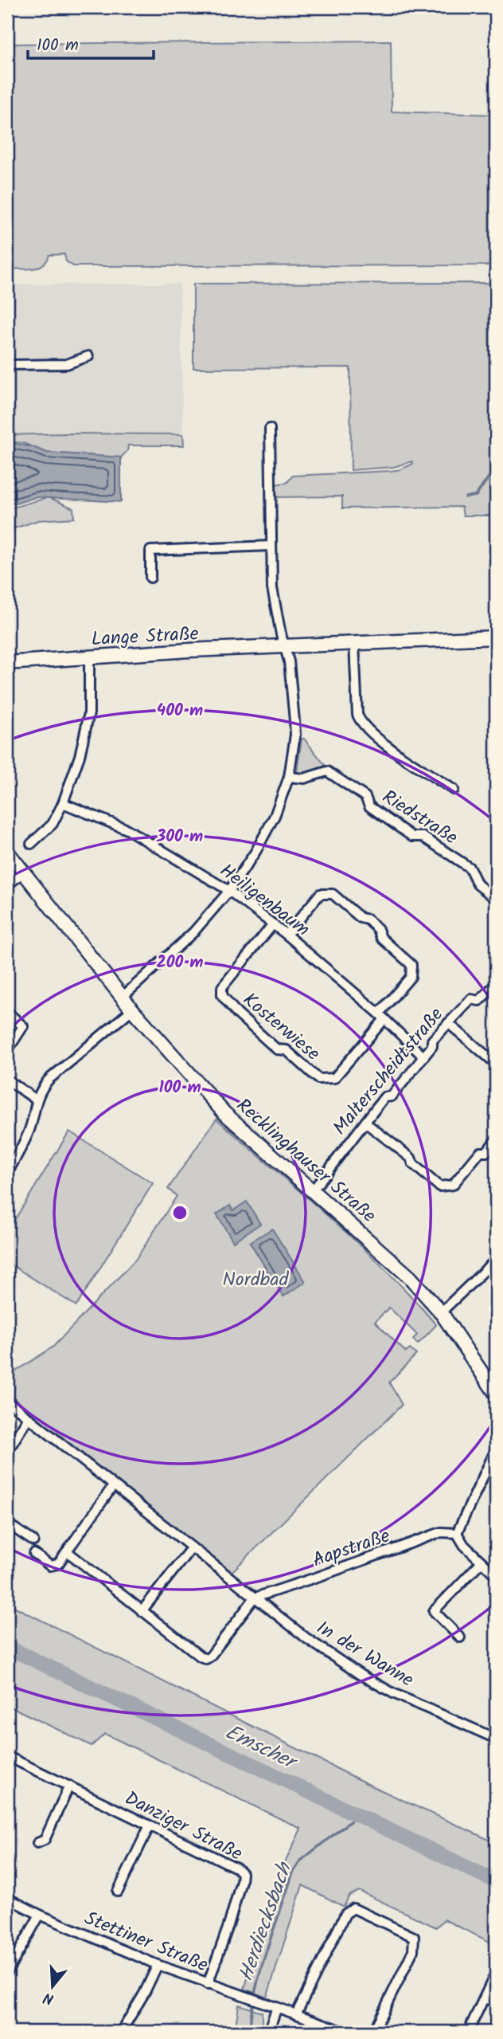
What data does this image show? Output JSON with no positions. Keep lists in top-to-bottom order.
{
  "streets": {
    "street": [
      "Lange Straße",
      "Riedstraße",
      "Heiligenbaum",
      "Kosterwiese",
      "Malterscheidtstraße",
      "Recklinghauser Straße",
      "Aapstraße",
      "In der Wanne",
      "Danziger Straße",
      "Stettiner Straße"
    ]
  },
  "crossings": [
    ["Heiligenbaum", "Kosterwiese"],
    ["Heiligenbaum", "Malterscheidtstraße"],
    ["Malterscheidtstraße", "Recklinghauser Straße"],
    ["Aapstraße", "In der Wanne"],
    ["Danziger Straße", "Stettiner Straße"]
  ],
  "water": ["Emscher", "Herdiecksbach"],
  "parks": ["Nordbad"],
  "scale_bar": "100 m",
  "north": "bottom",
  "rings": [
    "400 m",
    "300 m",
    "200 m",
    "100 m"
  ]
}
